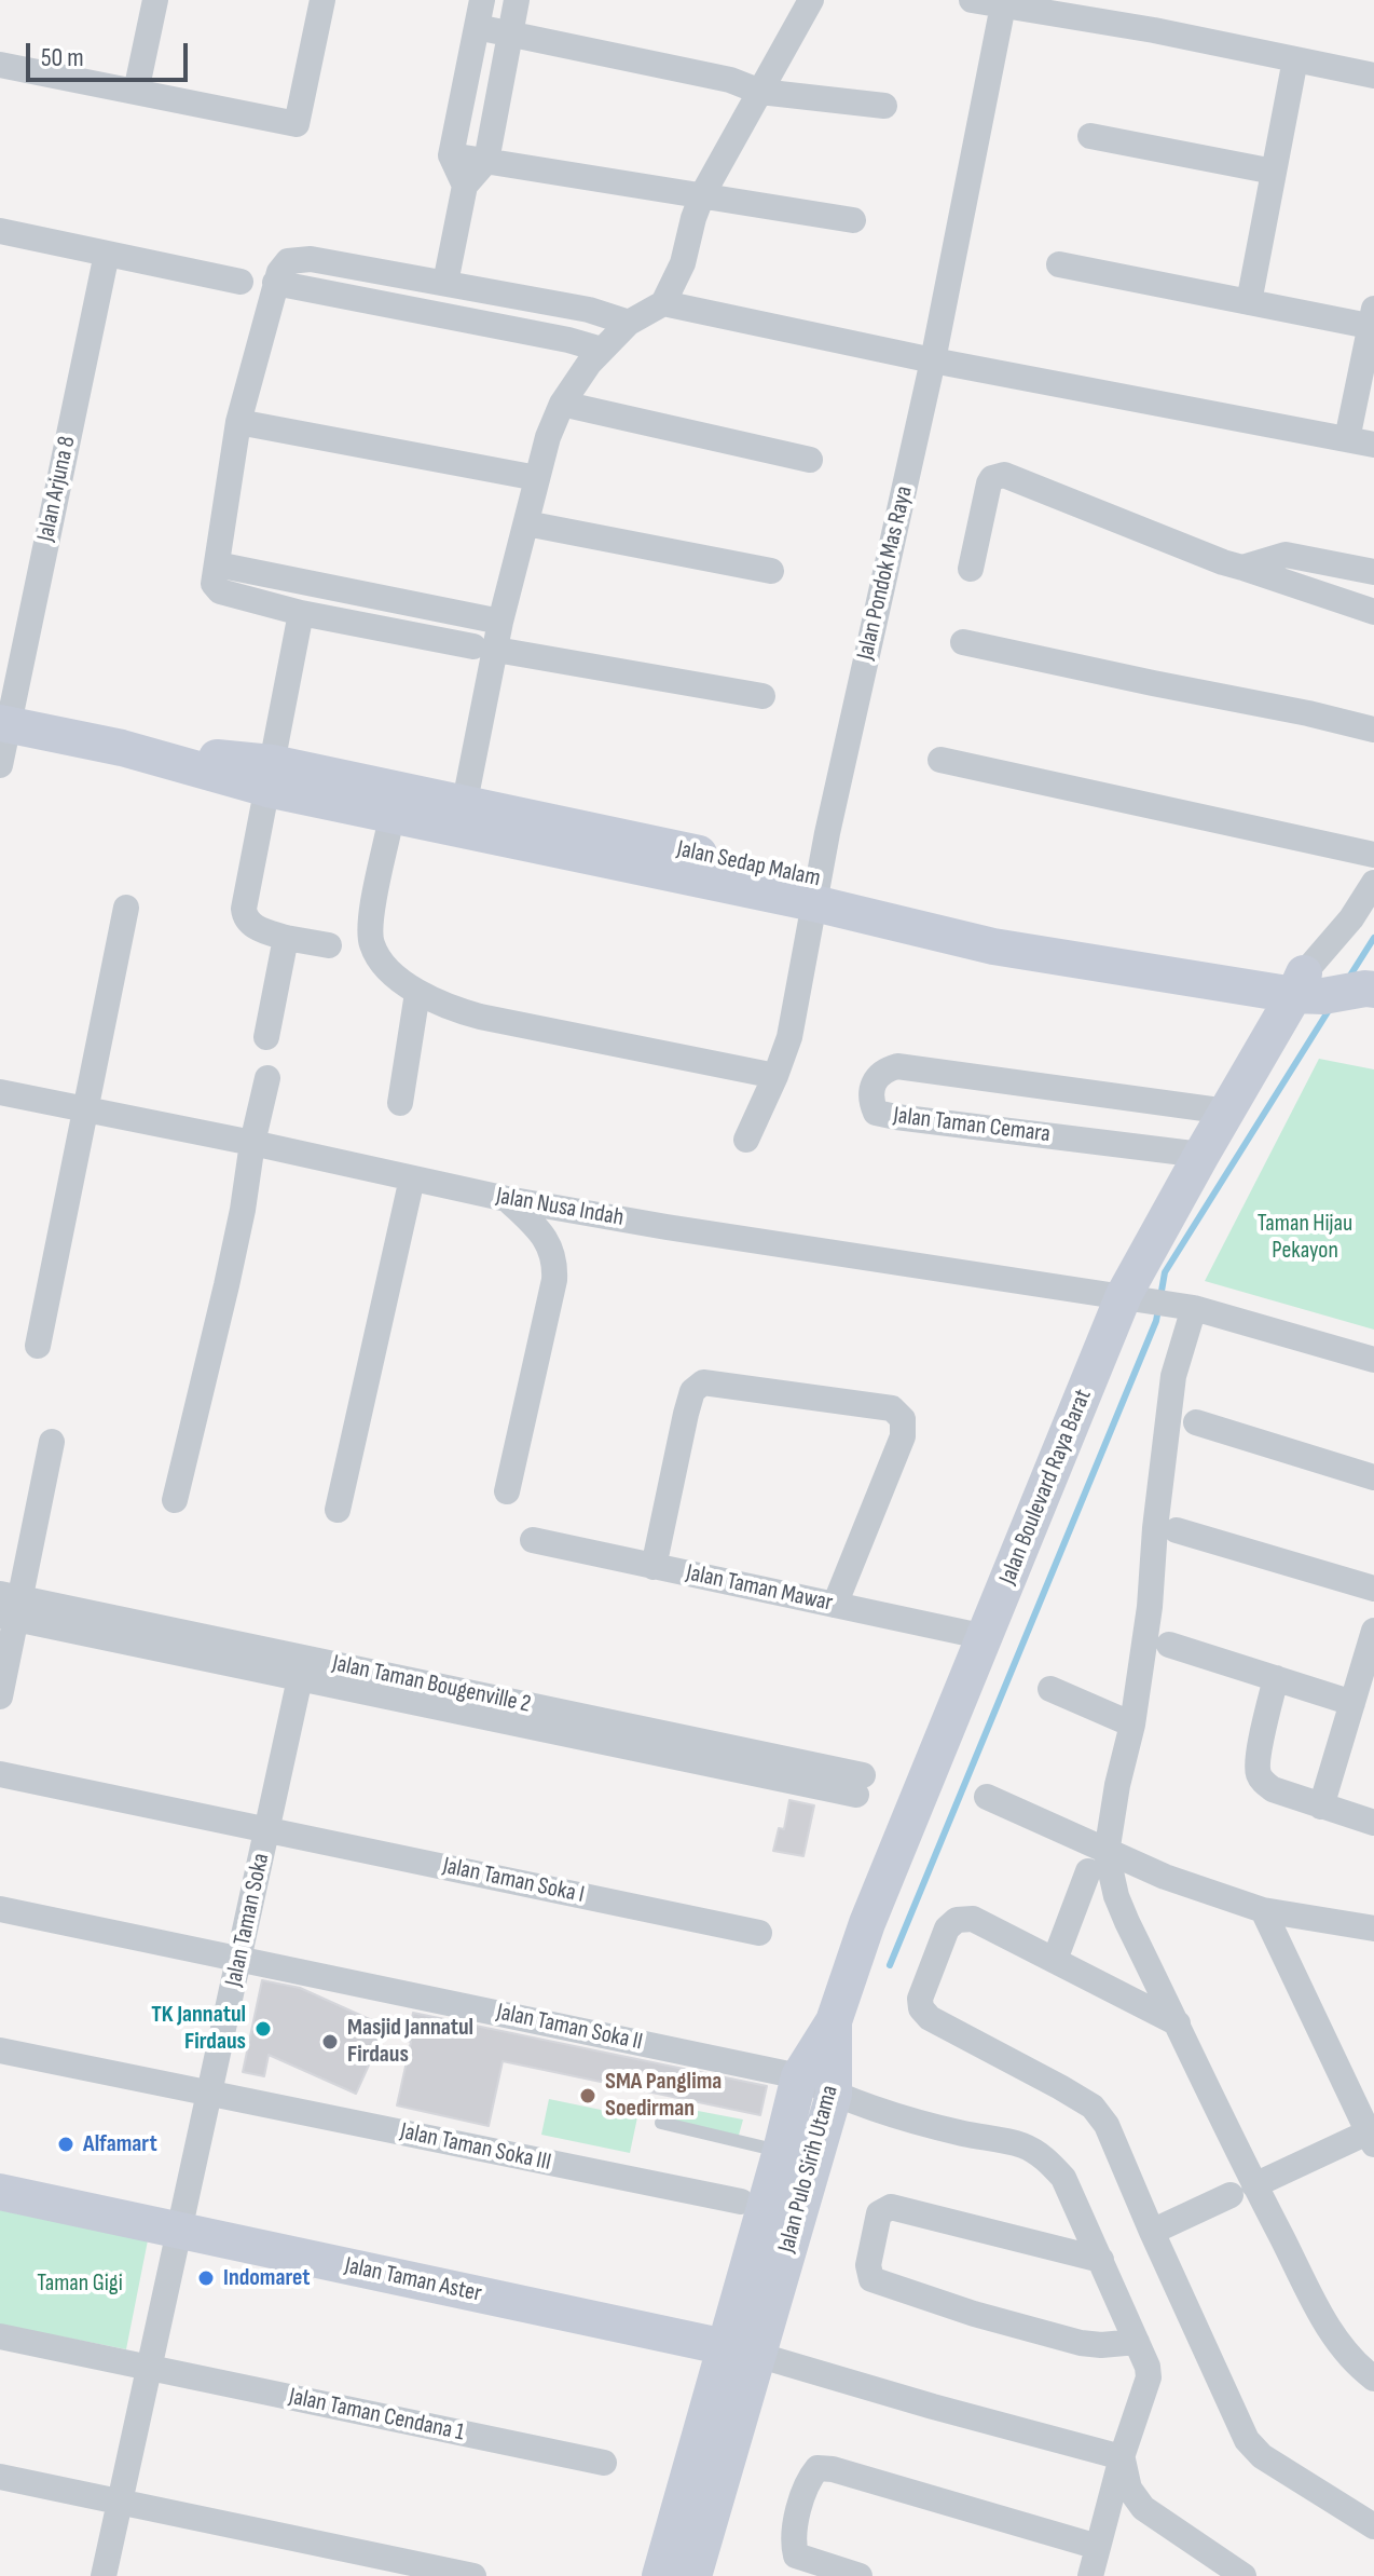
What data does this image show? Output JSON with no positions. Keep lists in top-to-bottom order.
{
  "streets": {
    "main road": [
      "Jalan Sedap Malam",
      "Jalan Boulevard Raya Barat",
      "Jalan Pulo Sirih Utama",
      "Jalan Taman Aster"
    ],
    "street": [
      "Jalan Arjuna 8",
      "Jalan Pondok Mas Raya",
      "Jalan Taman Cemara",
      "Jalan Nusa Indah",
      "Jalan Taman Mawar",
      "Jalan Taman Bougenville 2",
      "Jalan Taman Soka I",
      "Jalan Taman Soka",
      "Jalan Taman Soka II",
      "Jalan Taman Soka III",
      "Jalan Taman Cendana 1"
    ]
  },
  "crossings": [
    ["Jalan Arjuna 8", "Jalan Sedap Malam"],
    ["Jalan Pondok Mas Raya", "Jalan Sedap Malam"],
    ["Jalan Sedap Malam", "Jalan Boulevard Raya Barat"],
    ["Jalan Taman Cemara", "Jalan Boulevard Raya Barat"],
    ["Jalan Nusa Indah", "Jalan Boulevard Raya Barat"],
    ["Jalan Boulevard Raya Barat", "Jalan Taman Mawar"],
    ["Jalan Boulevard Raya Barat", "Jalan Pulo Sirih Utama"],
    ["Jalan Taman Bougenville 2", "Jalan Taman Soka"],
    ["Jalan Taman Soka I", "Jalan Taman Soka"],
    ["Jalan Taman Soka", "Jalan Taman Soka II"],
    ["Jalan Taman Soka", "Jalan Taman Soka III"],
    ["Jalan Taman Soka", "Jalan Taman Aster"],
    ["Jalan Taman Soka", "Jalan Taman Cendana 1"],
    ["Jalan Taman Soka II", "Jalan Pulo Sirih Utama"],
    ["Jalan Pulo Sirih Utama", "Jalan Taman Aster"]
  ],
  "parks": ["Taman Hijau Pekayon", "Taman Gigi"],
  "places": [
    "TK Jannatul Firdaus",
    "Masjid Jannatul Firdaus",
    "SMA Panglima Soedirman",
    "Alfamart",
    "Indomaret"
  ],
  "scale_bar": "50 m"
}
